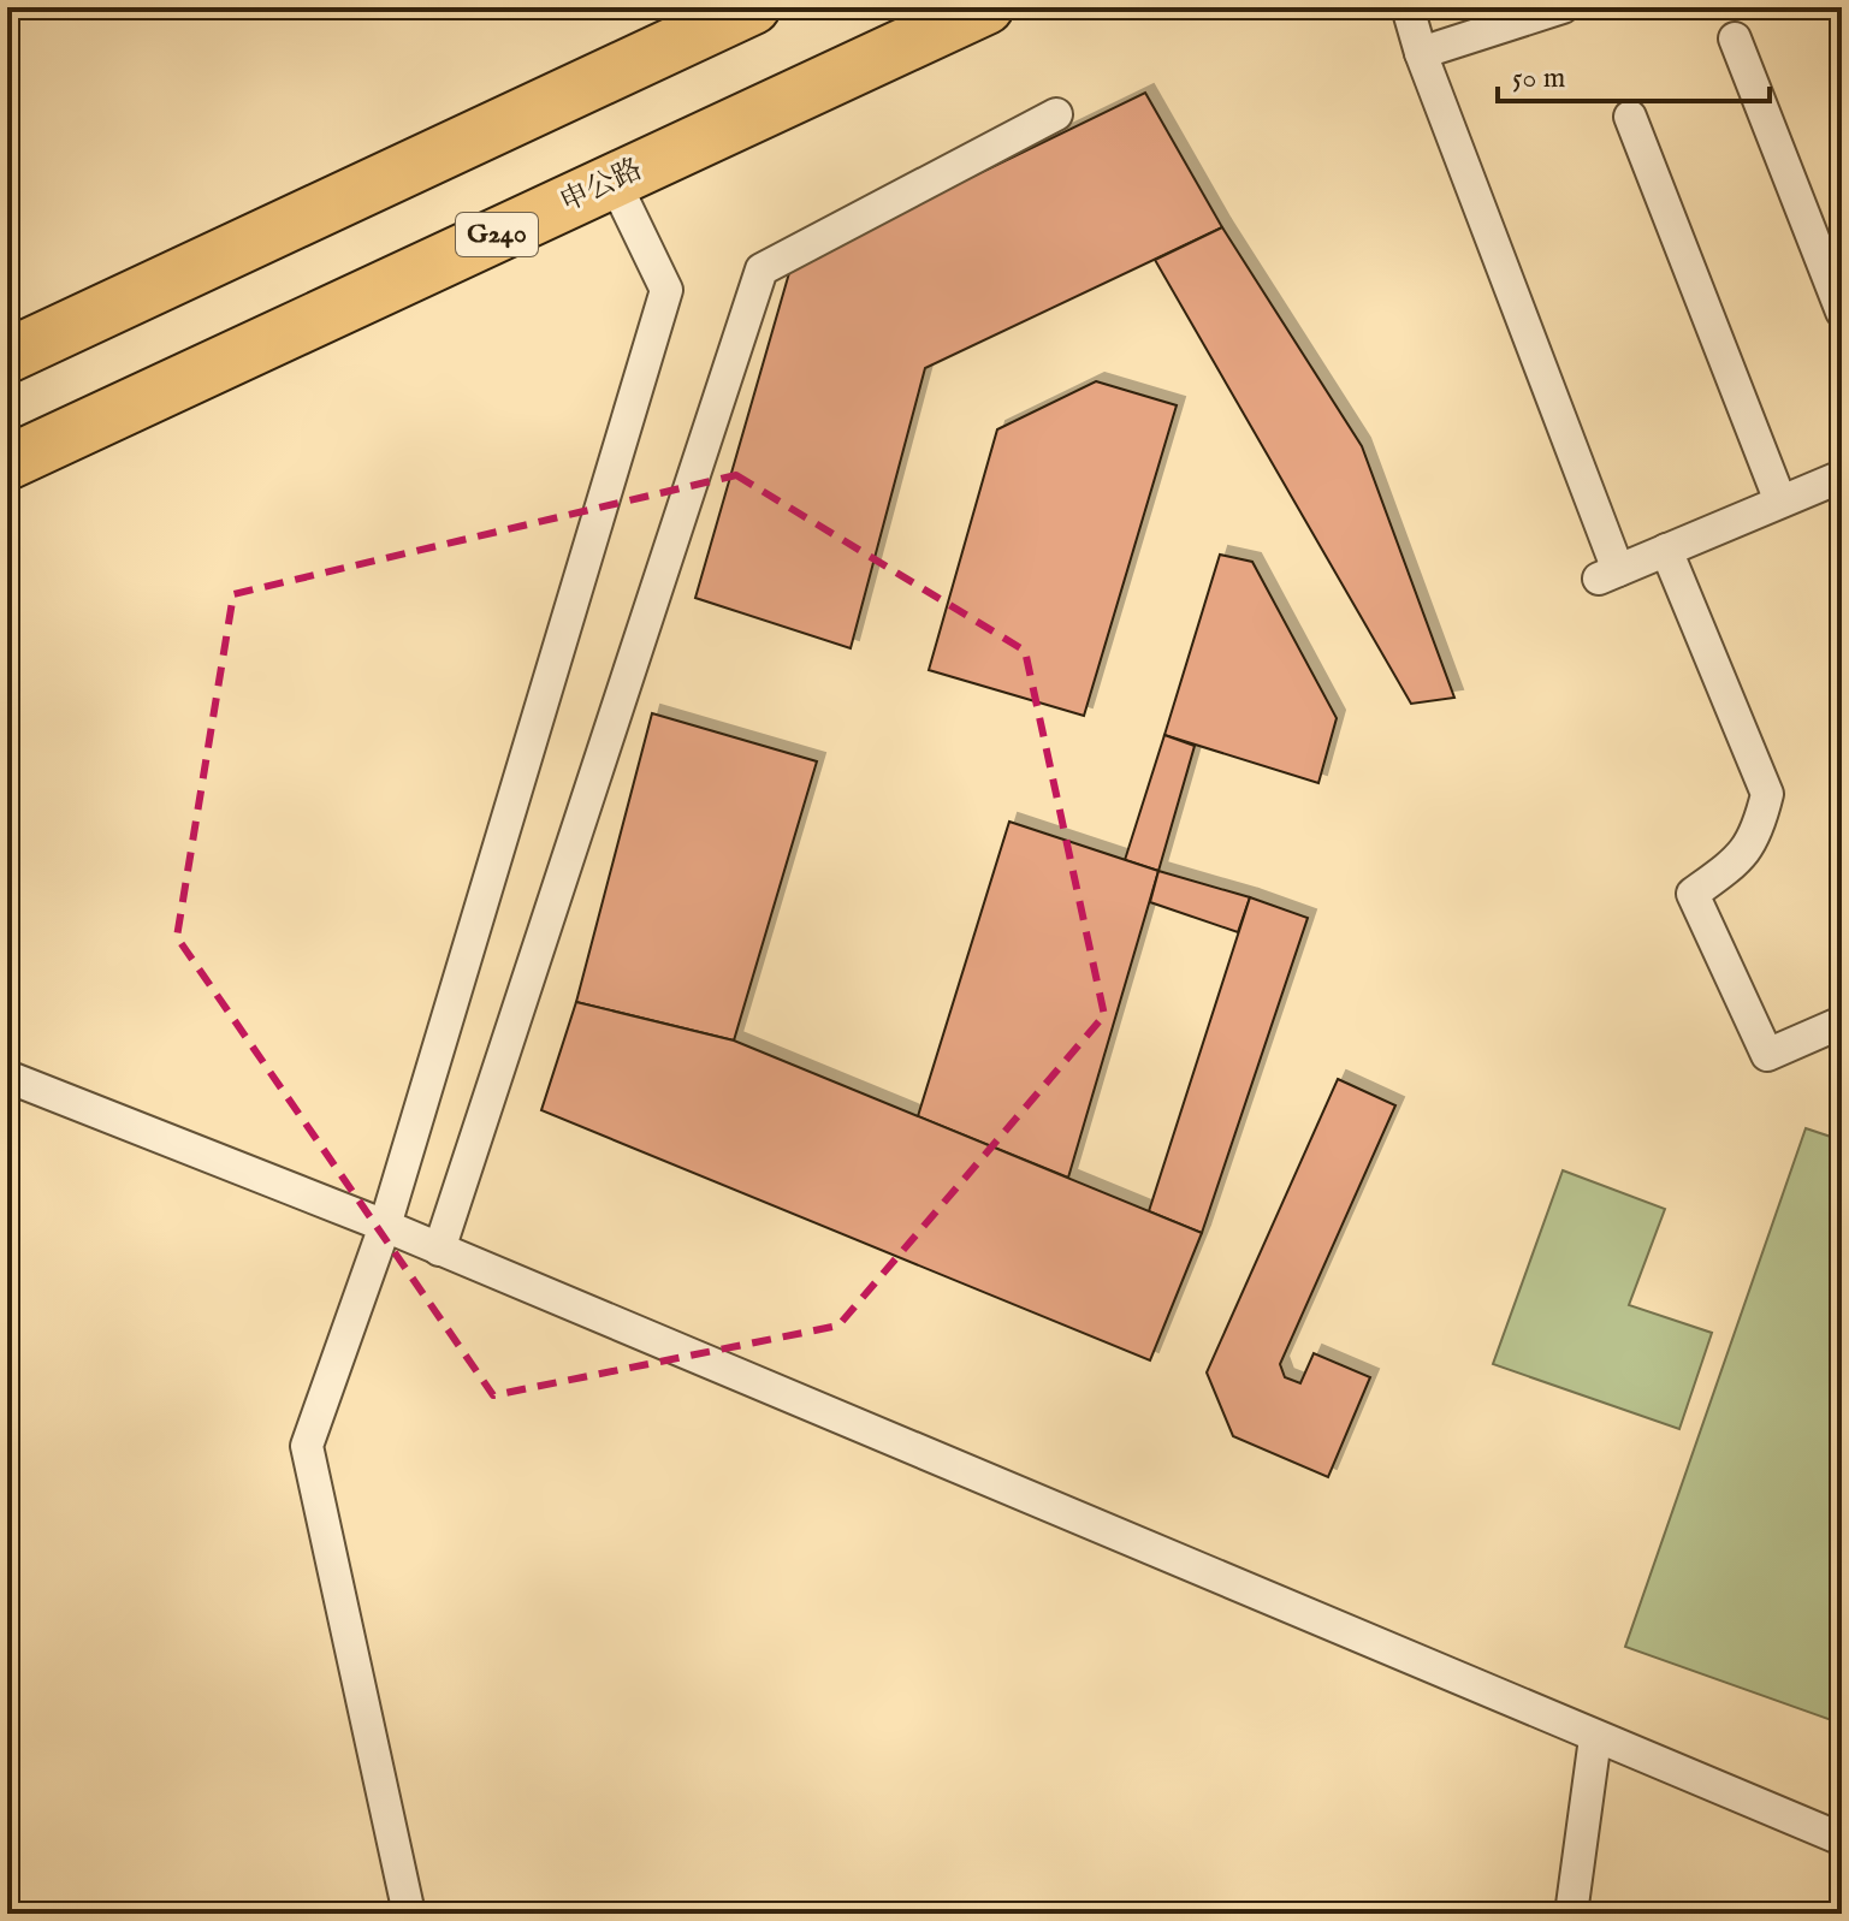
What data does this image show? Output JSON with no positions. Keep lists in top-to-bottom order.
{
  "streets": {
    "highway": ["申公路", "G240"]
  },
  "scale_bar": "50 m"
}
